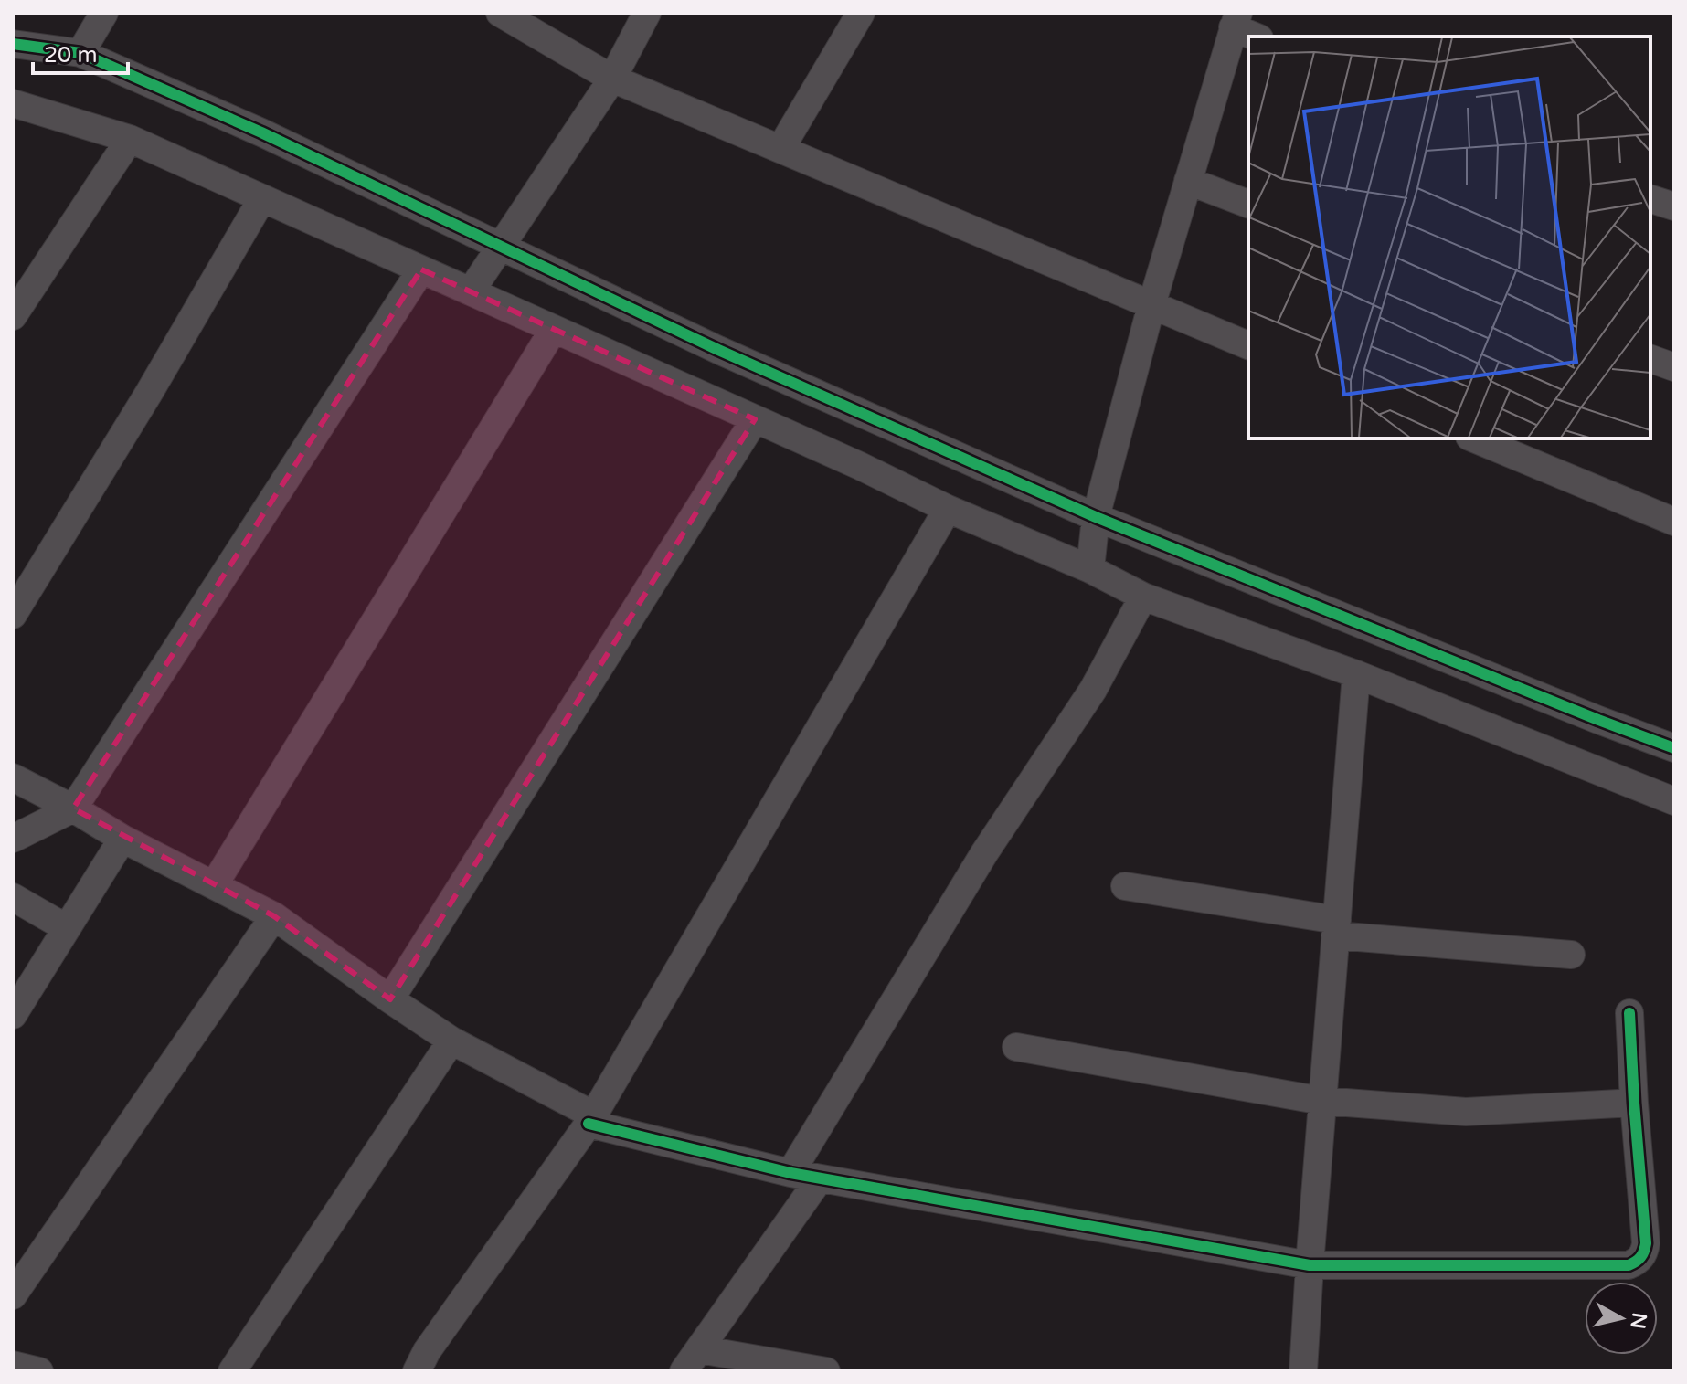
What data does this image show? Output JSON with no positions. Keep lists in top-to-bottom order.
{
  "scale_bar": "20 m",
  "north": "right"
}
